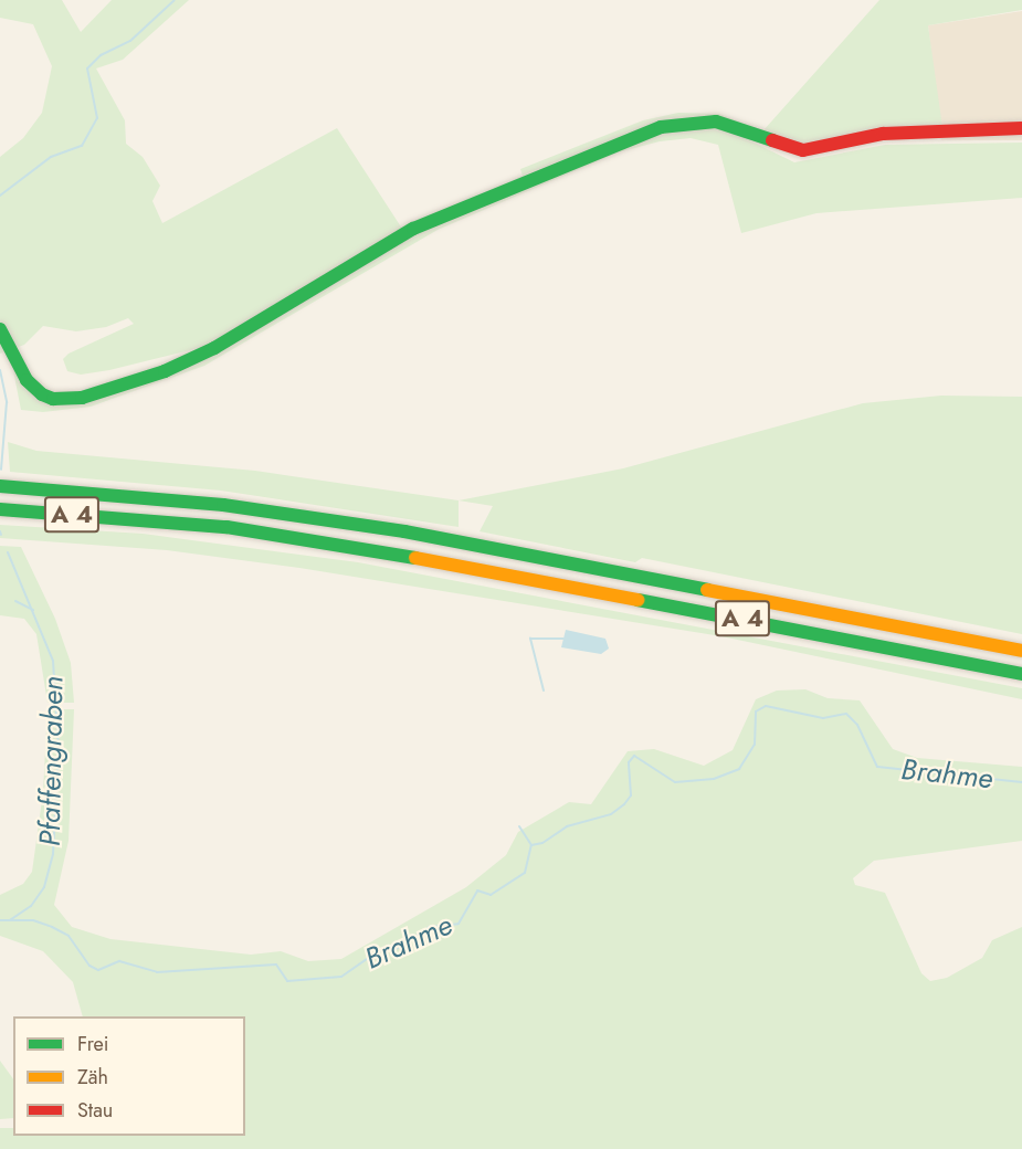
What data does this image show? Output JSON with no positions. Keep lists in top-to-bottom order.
{
  "streets": {
    "main road": ["A 4"]
  },
  "water": ["Pfaffengraben", "Brahme"],
  "legend": ["Frei", "Zäh", "Stau"]
}
